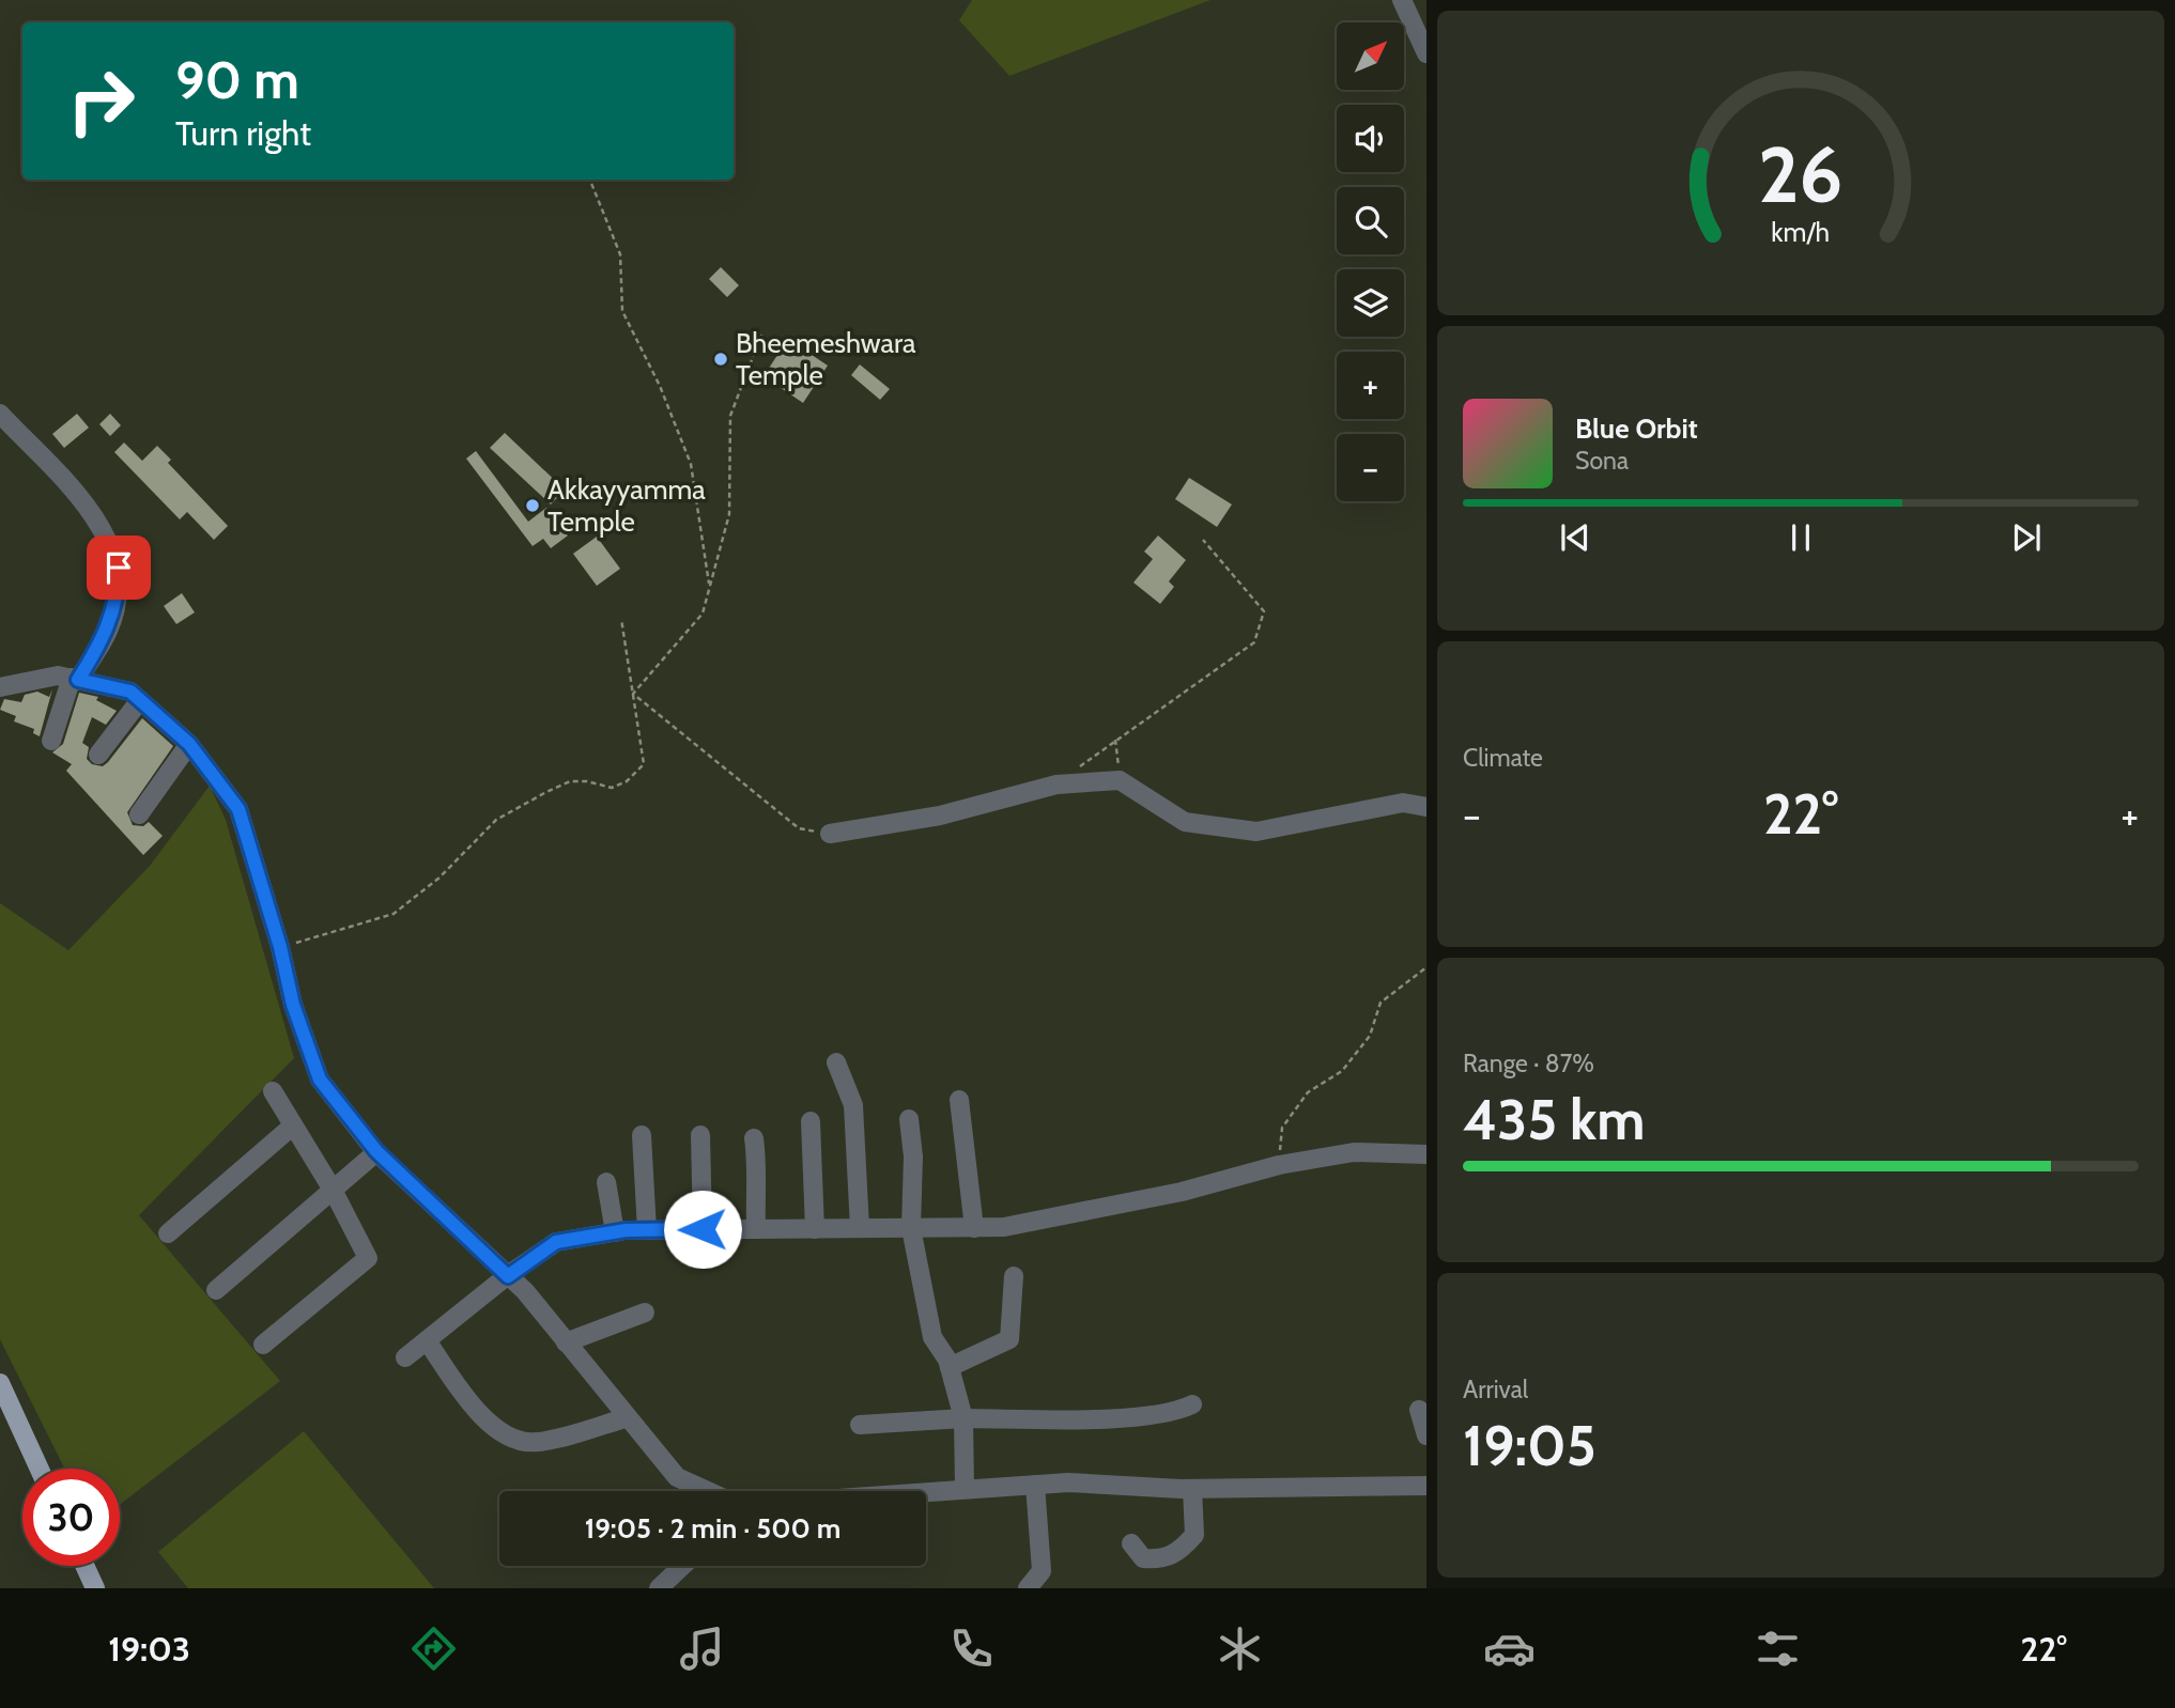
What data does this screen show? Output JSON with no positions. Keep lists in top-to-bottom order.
{
  "places": ["Bheemeshwara Temple", "Akkayyamma Temple"],
  "north": "top right",
  "page": {
    "map_buttons": ["+", "−"],
    "turn": ["90 m", "Turn right"],
    "song": ["Blue Orbit", "Sona"],
    "tile": [
      "Climate",
      ["Range · 87%", "435 km"],
      ["Arrival", "19:05"]
    ],
    "heat": ["−", "22°", "+"],
    "limit": "30",
    "trip": "19:05 · 2 min · 500 m",
    "tabs": ["19:03", "22°"],
    "gauge": ["26", "km/h"]
  }
}
